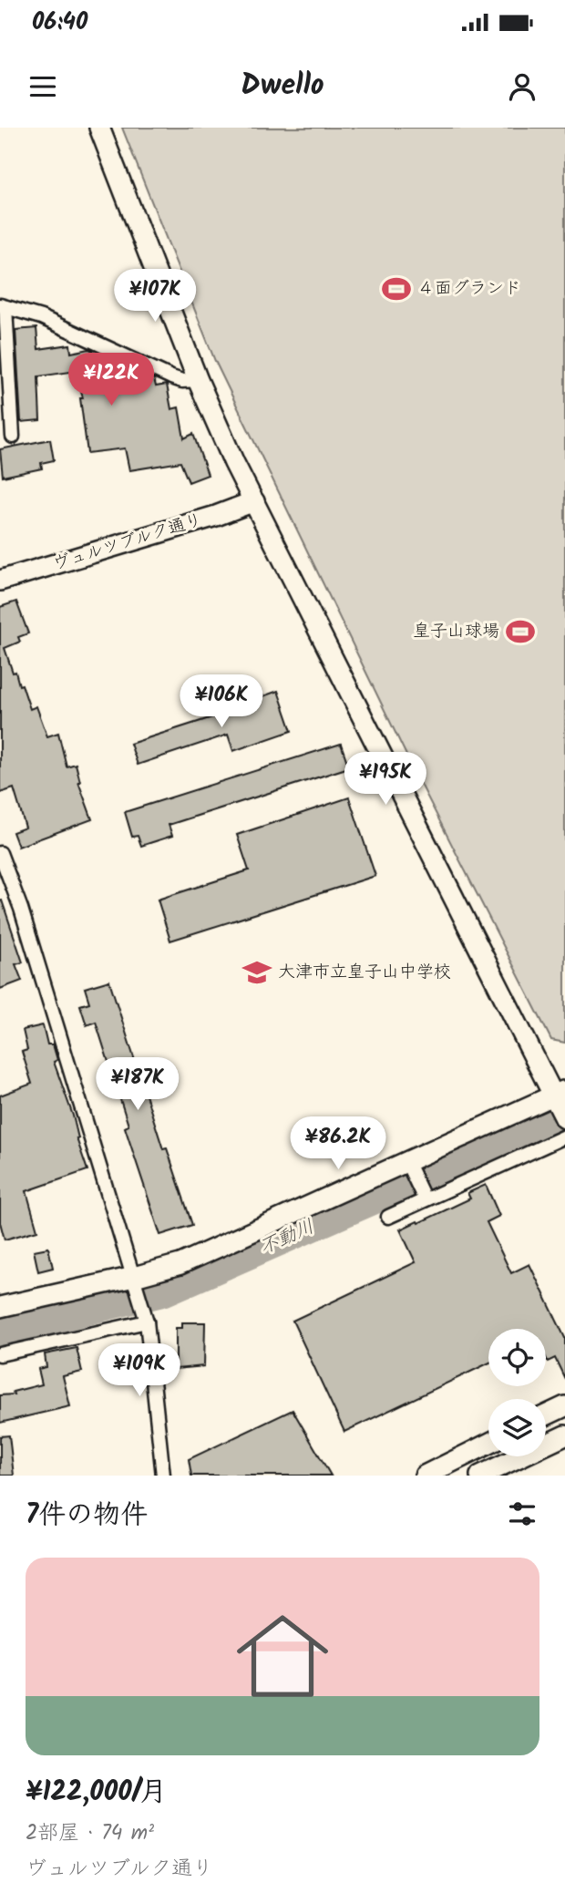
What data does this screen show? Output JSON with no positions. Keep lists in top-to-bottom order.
{
  "streets": {
    "street": ["ヴュルツブルク通り"]
  },
  "water": ["不動川"],
  "places": {
    "sports": ["４面グランド", "皇子山球場"],
    "school or university": ["大津市立皇子山中学校"]
  },
  "page": {
    "status": "06:40",
    "header": "Dwello",
    "price": [
      "¥107K",
      "¥122K",
      "¥106K",
      "¥195K",
      "¥187K",
      "¥86.2K",
      "¥109K"
    ],
    "heading": "7件の物件",
    "list": [
      {
        "name": "¥122,000/月",
        "note": "2部屋 · 74 m² · ヴュルツブルク通り"
      }
    ]
  }
}
